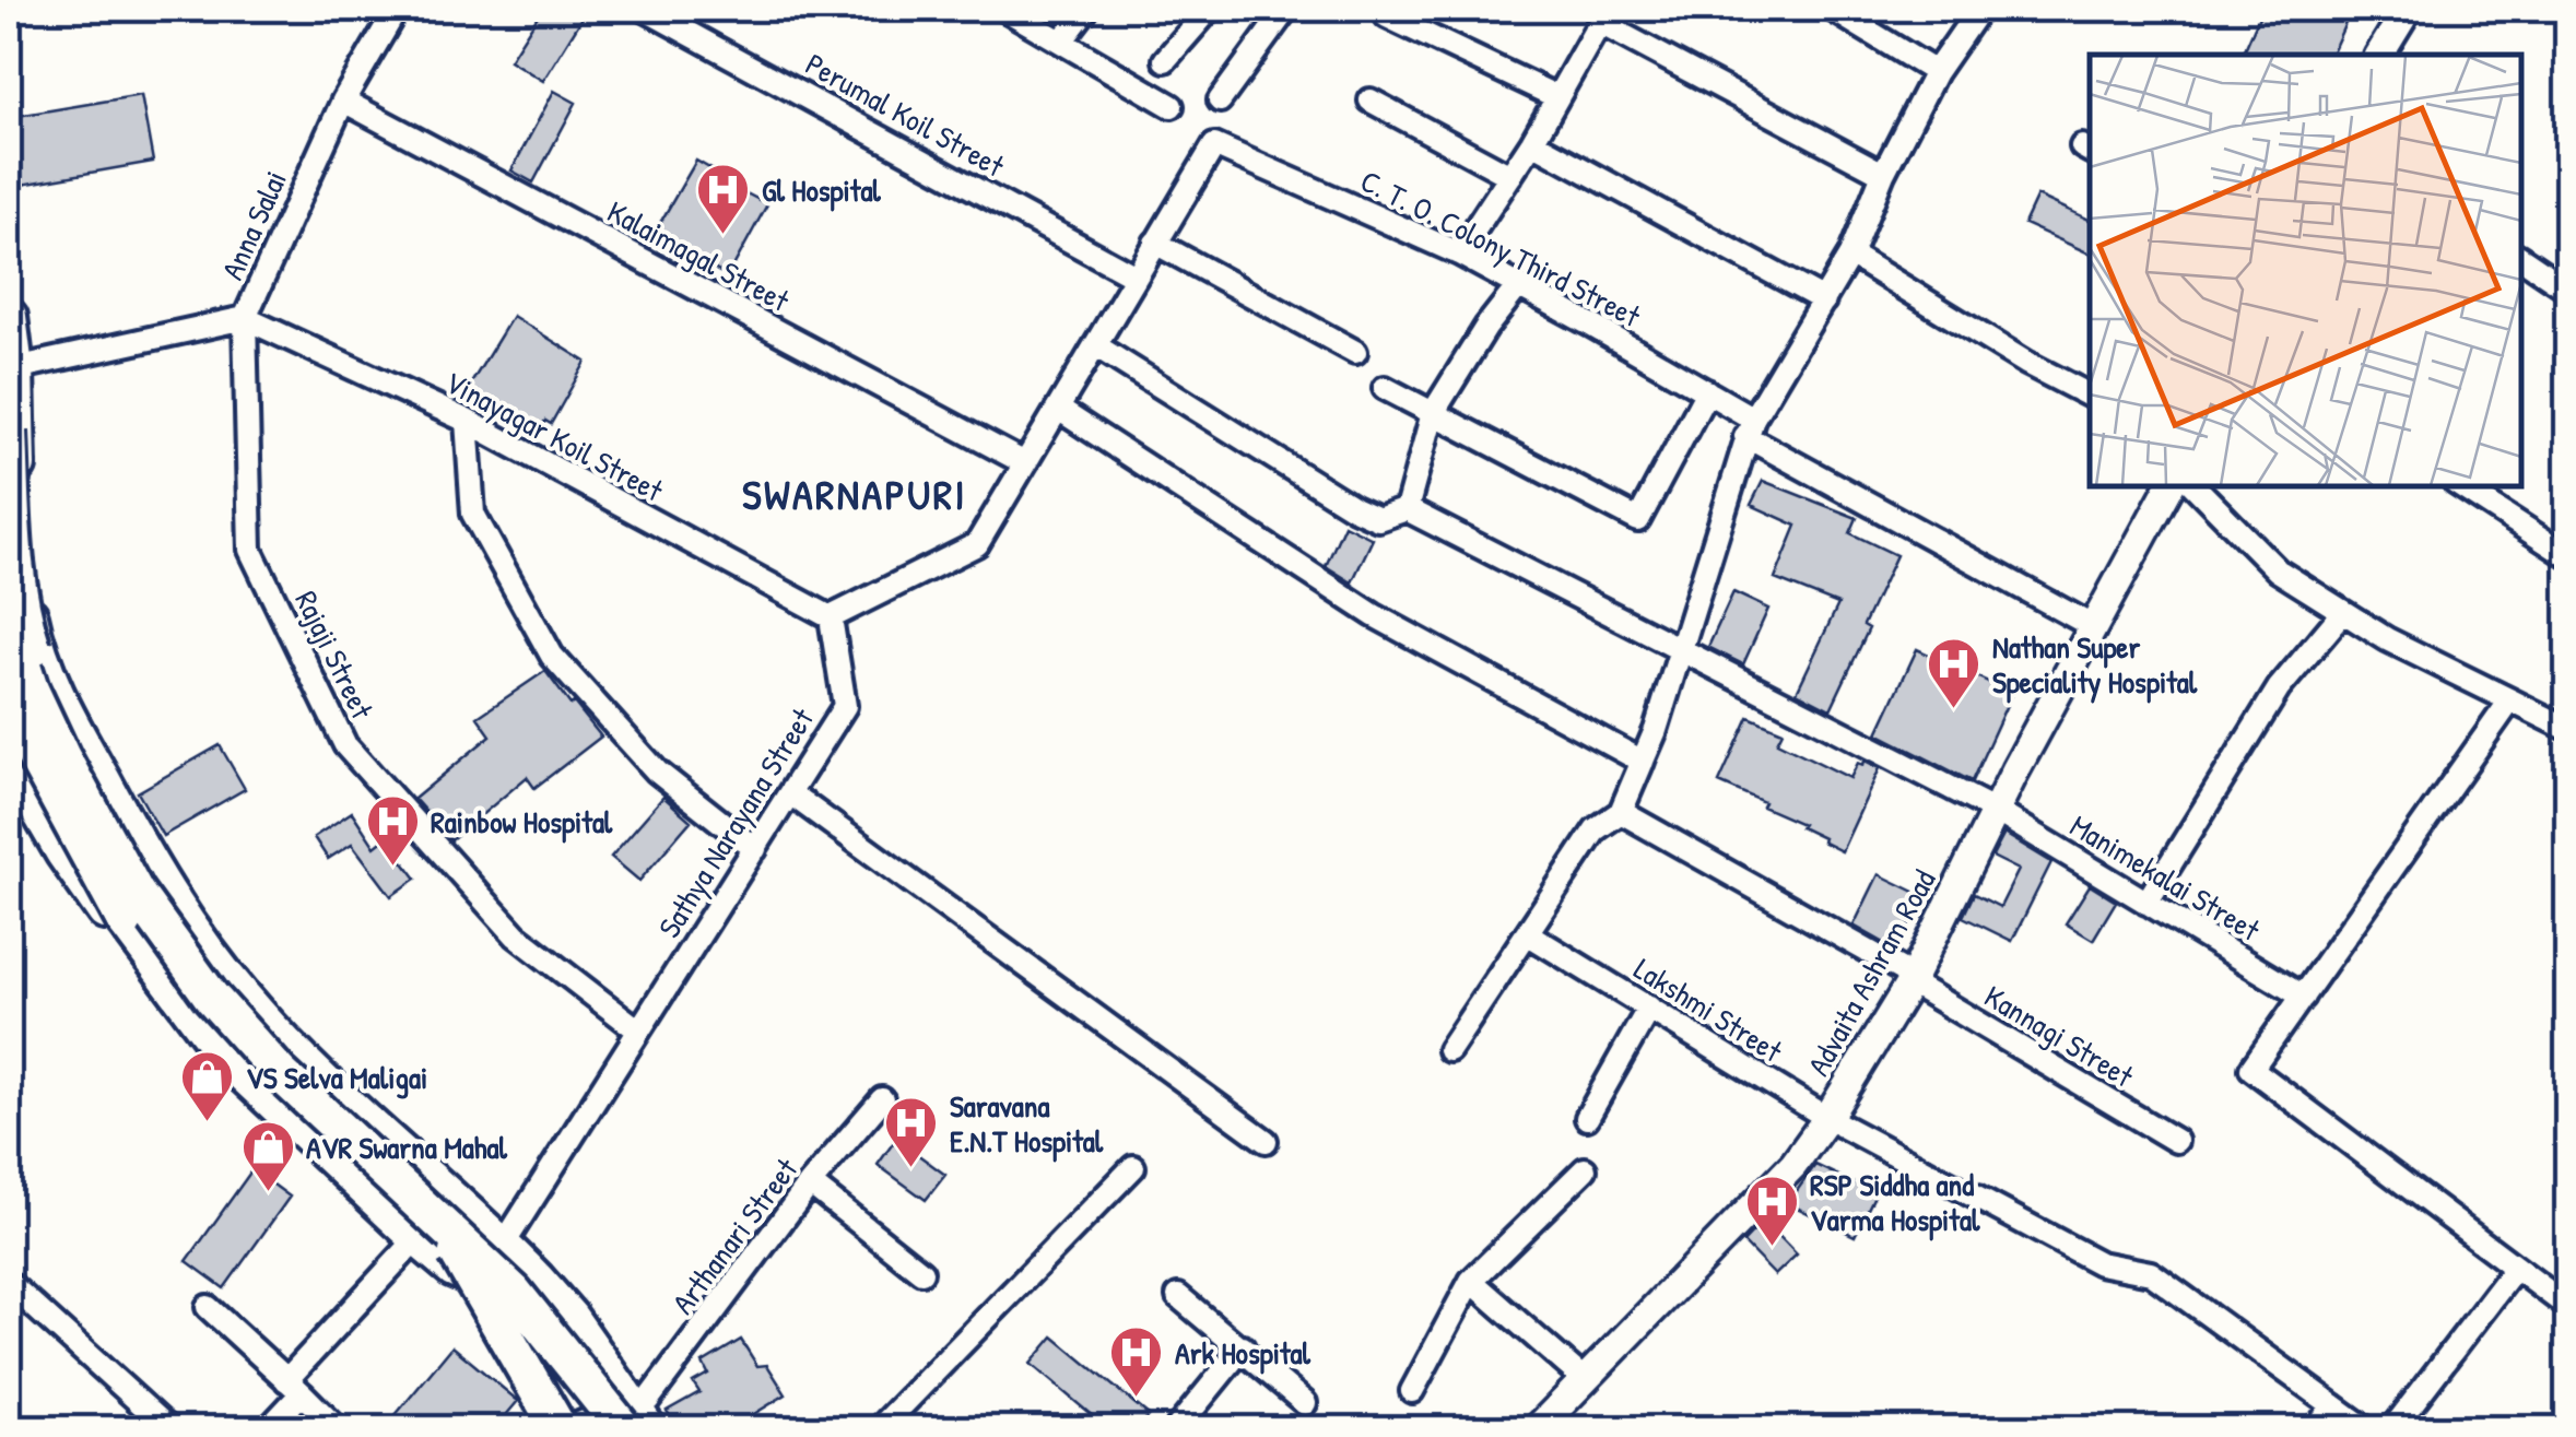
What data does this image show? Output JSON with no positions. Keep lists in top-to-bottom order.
{
  "streets": {
    "street": [
      "Perumal Koil Street",
      "Anna Salai",
      "C. T. O. Colony Third Street",
      "Kalaimagal Street",
      "Vinayagar Koil Street",
      "Rajaji Street",
      "Sathya Narayana Street",
      "Manimekalai Street",
      "Advaita Ashram Road",
      "Lakshmi Street",
      "Kannagi Street",
      "Arthanari Street"
    ]
  },
  "crossings": [
    ["Anna Salai", "Kalaimagal Street"],
    ["Anna Salai", "Vinayagar Koil Street"],
    ["Anna Salai", "Rajaji Street"],
    ["C. T. O. Colony Third Street", "Advaita Ashram Road"],
    ["Vinayagar Koil Street", "Rajaji Street"],
    ["Vinayagar Koil Street", "Sathya Narayana Street"],
    ["Rajaji Street", "Sathya Narayana Street"],
    ["Manimekalai Street", "Advaita Ashram Road"],
    ["Advaita Ashram Road", "Lakshmi Street"],
    ["Advaita Ashram Road", "Kannagi Street"]
  ],
  "districts": ["SWARNAPURI"],
  "places": {
    "hospital": [
      "Gl Hospital",
      "Nathan Super Speciality Hospital",
      "Rainbow Hospital",
      "Saravana E.N.T Hospital",
      "RSP Siddha and Varma Hospital",
      "Ark Hospital"
    ],
    "shop": ["VS Selva Maligai", "AVR Swarna Mahal"]
  }
}
